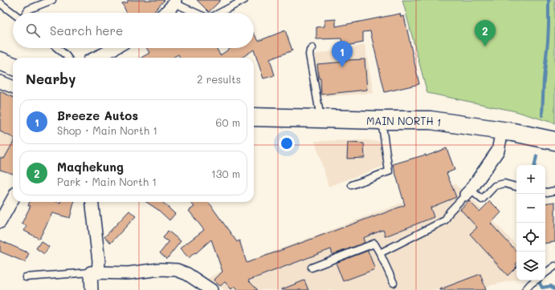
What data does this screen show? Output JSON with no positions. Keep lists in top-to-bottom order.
{
  "streets": {
    "main road": ["MAIN NORTH 1"]
  },
  "page": {
    "search": "Search here",
    "pins": ["2", "1"],
    "heading": ["Nearby", "2 results"],
    "list": [
      {
        "mark": "1",
        "name": "Breeze Autos",
        "note": "Shop · Main North 1",
        "value": "60 m"
      },
      {
        "mark": "2",
        "name": "Maqhekung",
        "note": "Park · Main North 1",
        "value": "130 m"
      }
    ],
    "map_buttons": ["+", "−"]
  }
}
